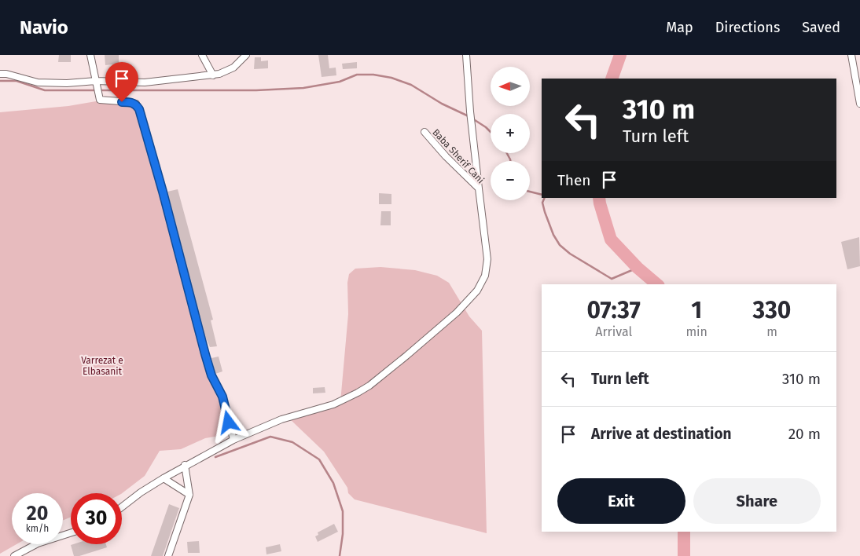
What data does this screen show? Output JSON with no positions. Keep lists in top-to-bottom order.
{
  "streets": {
    "street": ["Baba Sherif Cani"]
  },
  "parks": ["Varrezat e Elbasanit"],
  "north": "left",
  "page": {
    "header": "Navio",
    "nav": ["Map", "Directions", "Saved"],
    "map_buttons": ["+", "−"],
    "turn": ["310 m", "Turn left"],
    "then": "Then",
    "eta": [
      "07:37",
      "Arrival",
      "1",
      "min",
      "330",
      "m"
    ],
    "list": [
      {
        "name": "Turn left",
        "value": "310 m"
      },
      {
        "name": "Arrive at destination",
        "value": "20 m"
      }
    ],
    "buttons": ["Exit", "Share"],
    "speed": "20 km/h",
    "limit": "30"
  }
}
